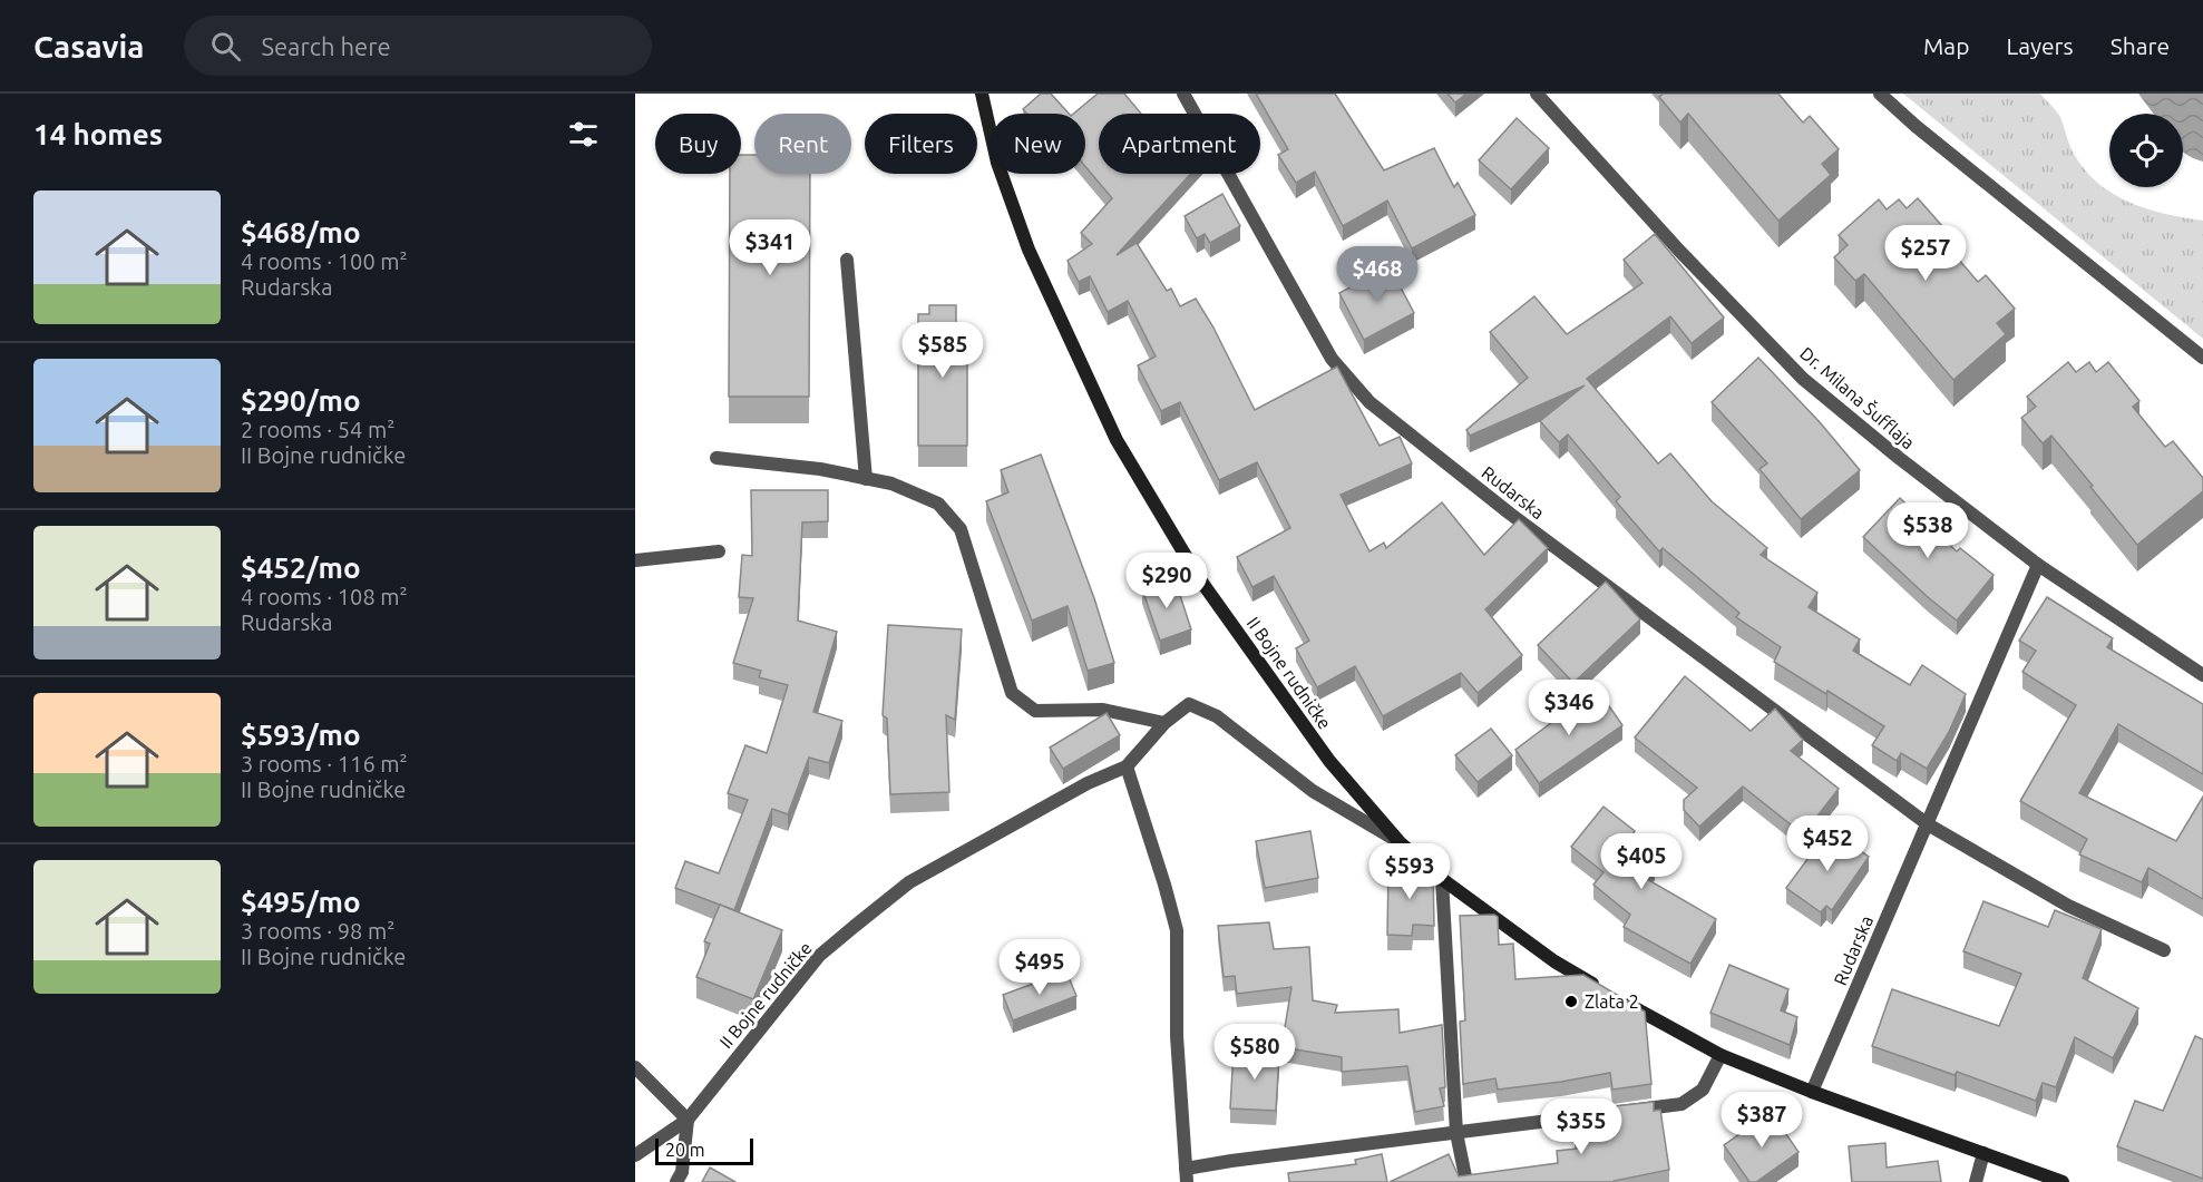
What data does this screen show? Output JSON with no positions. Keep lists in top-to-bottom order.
{
  "streets": {
    "street": ["Dr. Milana Šufflaja", "Rudarska", "II Bojne rudničke"]
  },
  "crossings": [
    ["Dr. Milana Šufflaja", "Rudarska"]
  ],
  "places": ["Zlata 2"],
  "scale_bar": "20 m",
  "page": {
    "header": "Casavia",
    "search": "Search here",
    "nav": ["Map", "Layers", "Share"],
    "heading": "14 homes",
    "chip": [
      "Buy",
      "Rent",
      "Filters",
      "New",
      "Apartment"
    ],
    "list": [
      {
        "name": "$468/mo",
        "note": "4 rooms · 100 m² · Rudarska"
      },
      {
        "name": "$290/mo",
        "note": "2 rooms · 54 m² · II Bojne rudničke"
      },
      {
        "name": "$452/mo",
        "note": "4 rooms · 108 m² · Rudarska"
      },
      {
        "name": "$593/mo",
        "note": "3 rooms · 116 m² · II Bojne rudničke"
      },
      {
        "name": "$495/mo",
        "note": "3 rooms · 98 m² · II Bojne rudničke"
      }
    ],
    "price": [
      "$341",
      "$257",
      "$468",
      "$585",
      "$538",
      "$290",
      "$346",
      "$452",
      "$405",
      "$593",
      "$495",
      "$580",
      "$387",
      "$355"
    ],
    "scale": "20 m"
  }
}
